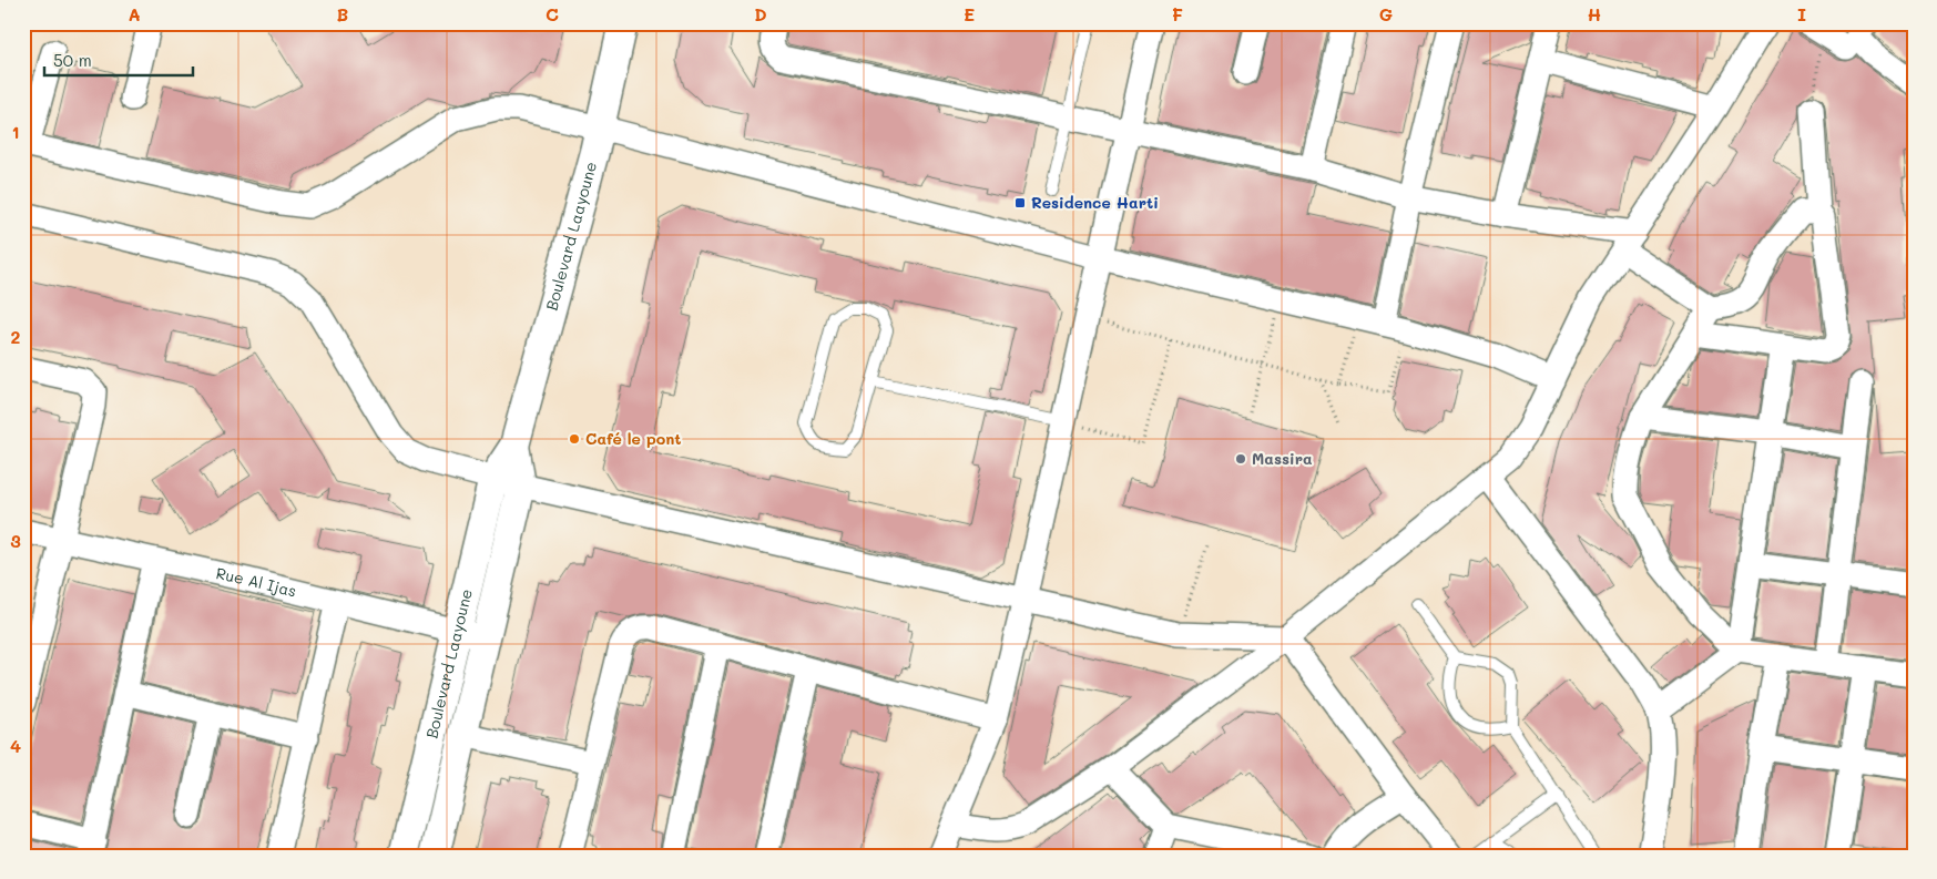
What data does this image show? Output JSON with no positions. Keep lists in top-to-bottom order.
{
  "streets": {
    "street": ["Boulevard Laayoune", "Rue Al Ijas"]
  },
  "crossings": [
    ["Boulevard Laayoune", "Rue Al Ijas"]
  ],
  "places": {
    "transit": ["Residence Harti"],
    "other": ["Café le pont", "Massira"]
  },
  "scale_bar": "50 m",
  "grid": {
    "columns": [
      "A",
      "B",
      "C",
      "D",
      "E",
      "F",
      "G",
      "H",
      "I"
    ],
    "rows": [
      "1",
      "2",
      "3",
      "4"
    ]
  }
}
